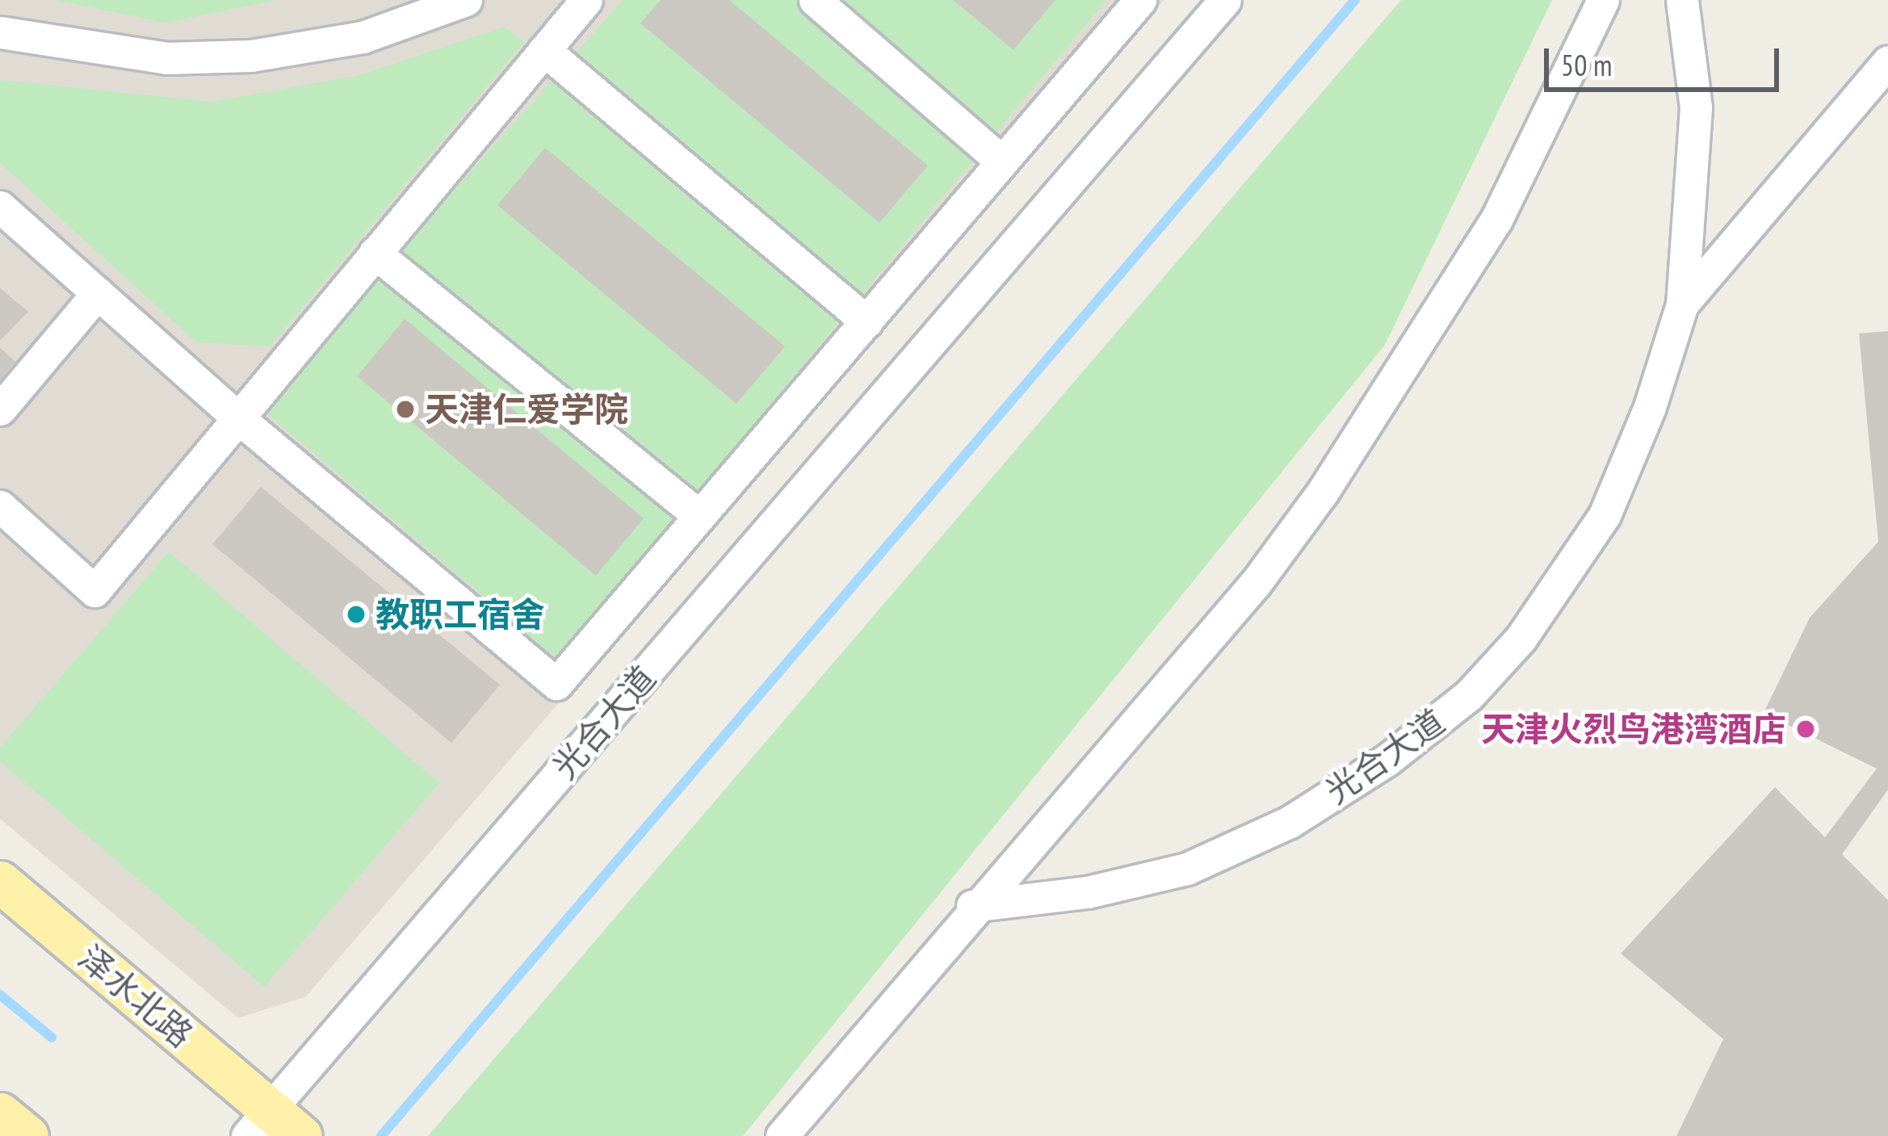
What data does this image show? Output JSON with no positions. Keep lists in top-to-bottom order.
{
  "streets": {
    "main road": ["泽水北路"],
    "street": ["光合大道"]
  },
  "crossings": [
    ["光合大道", "泽水北路"]
  ],
  "places": ["天津仁爱学院", "教职工宿舍", "天津火烈鸟港湾酒店"],
  "scale_bar": "50 m"
}
